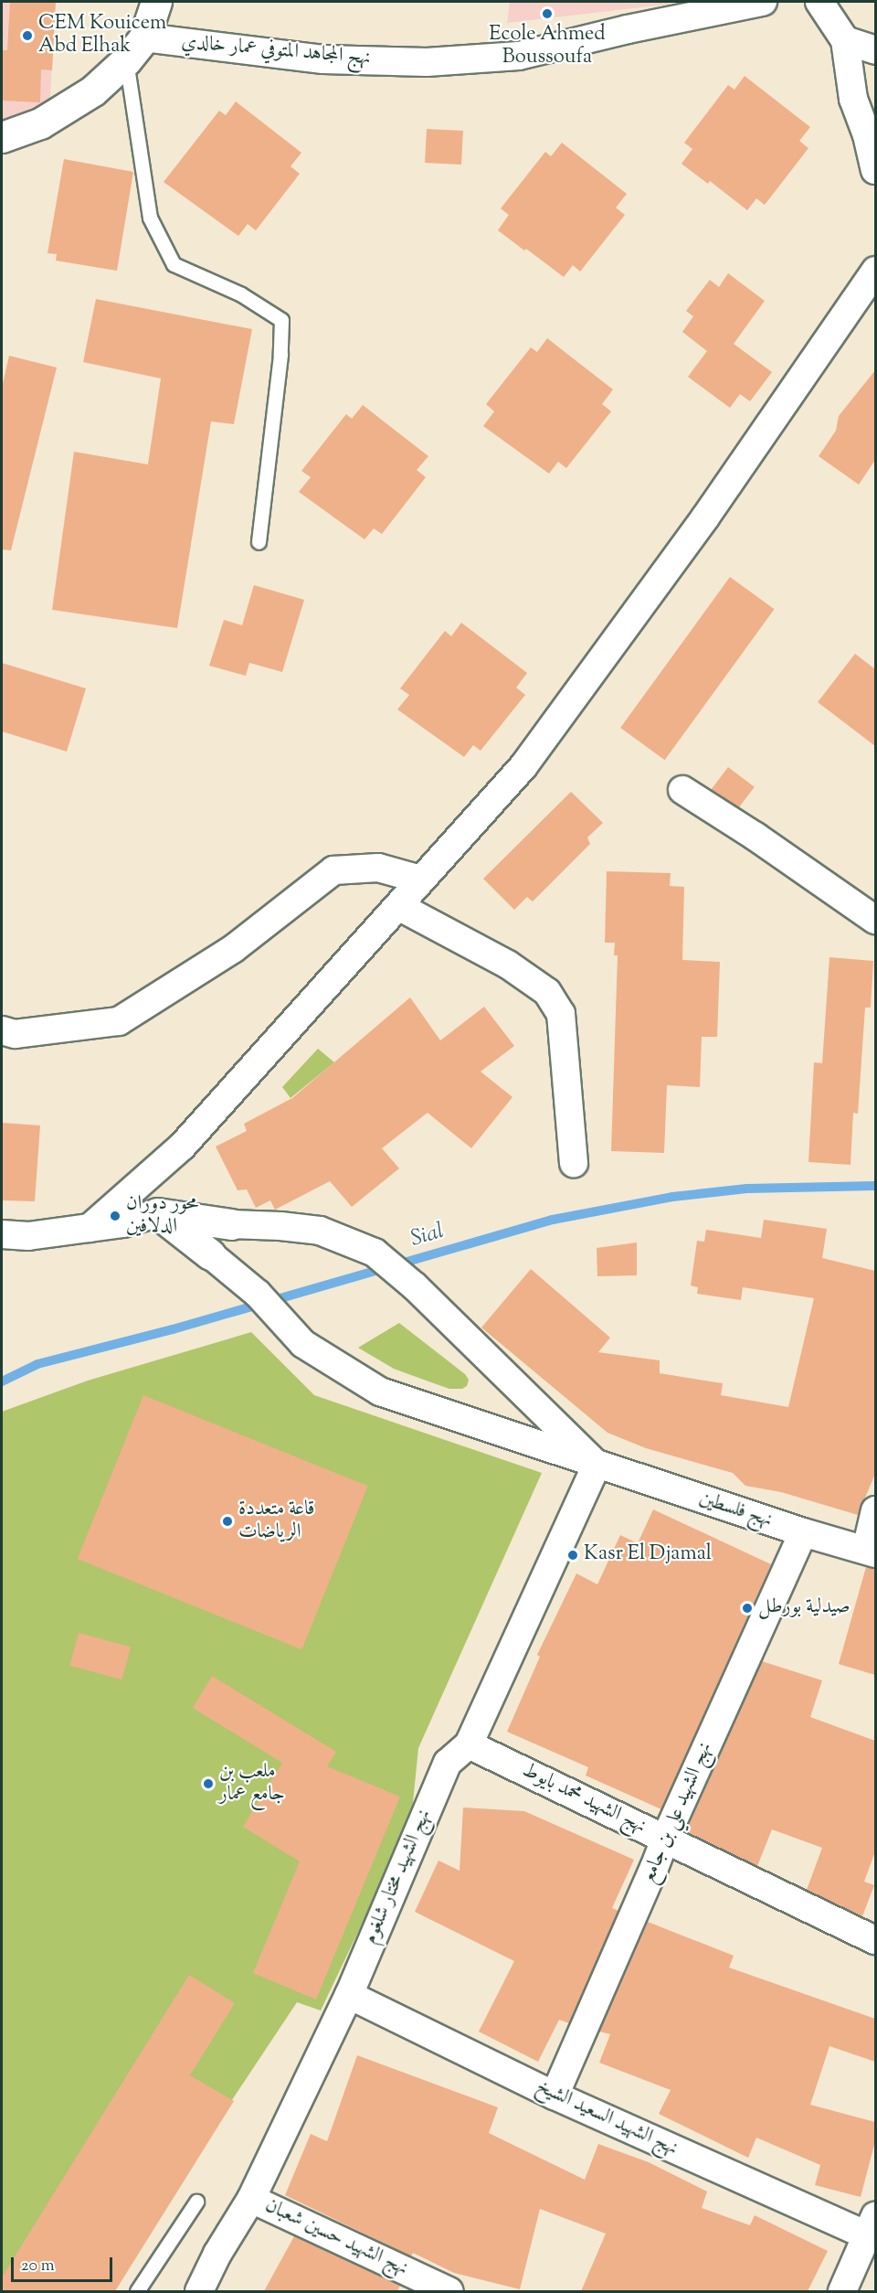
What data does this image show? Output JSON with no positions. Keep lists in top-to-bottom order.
{
  "streets": {
    "street": [
      "نهج المجاهد المتوفي عمار خالدي",
      "نهج فلسطين",
      "نهج الشهيد محمد بايوط",
      "نهج الشهيد علي بن جامع",
      "نهج الشهيد مختار شلغوم",
      "نهج الشهيد السعيد الشيخ",
      "نهج الشهيد حسين شعبان"
    ]
  },
  "crossings": [
    ["نهج فلسطين", "نهج الشهيد علي بن جامع"],
    ["نهج فلسطين", "نهج الشهيد مختار شلغوم"],
    ["نهج الشهيد محمد بايوط", "نهج الشهيد علي بن جامع"],
    ["نهج الشهيد محمد بايوط", "نهج الشهيد مختار شلغوم"],
    ["نهج الشهيد علي بن جامع", "نهج الشهيد السعيد الشيخ"],
    ["نهج الشهيد مختار شلغوم", "نهج الشهيد السعيد الشيخ"],
    ["نهج الشهيد مختار شلغوم", "نهج الشهيد حسين شعبان"]
  ],
  "water": ["Sial"],
  "places": [
    "Ecole Ahmed Boussoufa",
    "CEM Kouicem Abd Elhak",
    "محور دوران الدلافين",
    "قاعة متعددة الرياضات",
    "Kasr El Djamal",
    "صيدلية بورطل",
    "ملعب بن جامع عمار"
  ],
  "scale_bar": "20 m"
}
